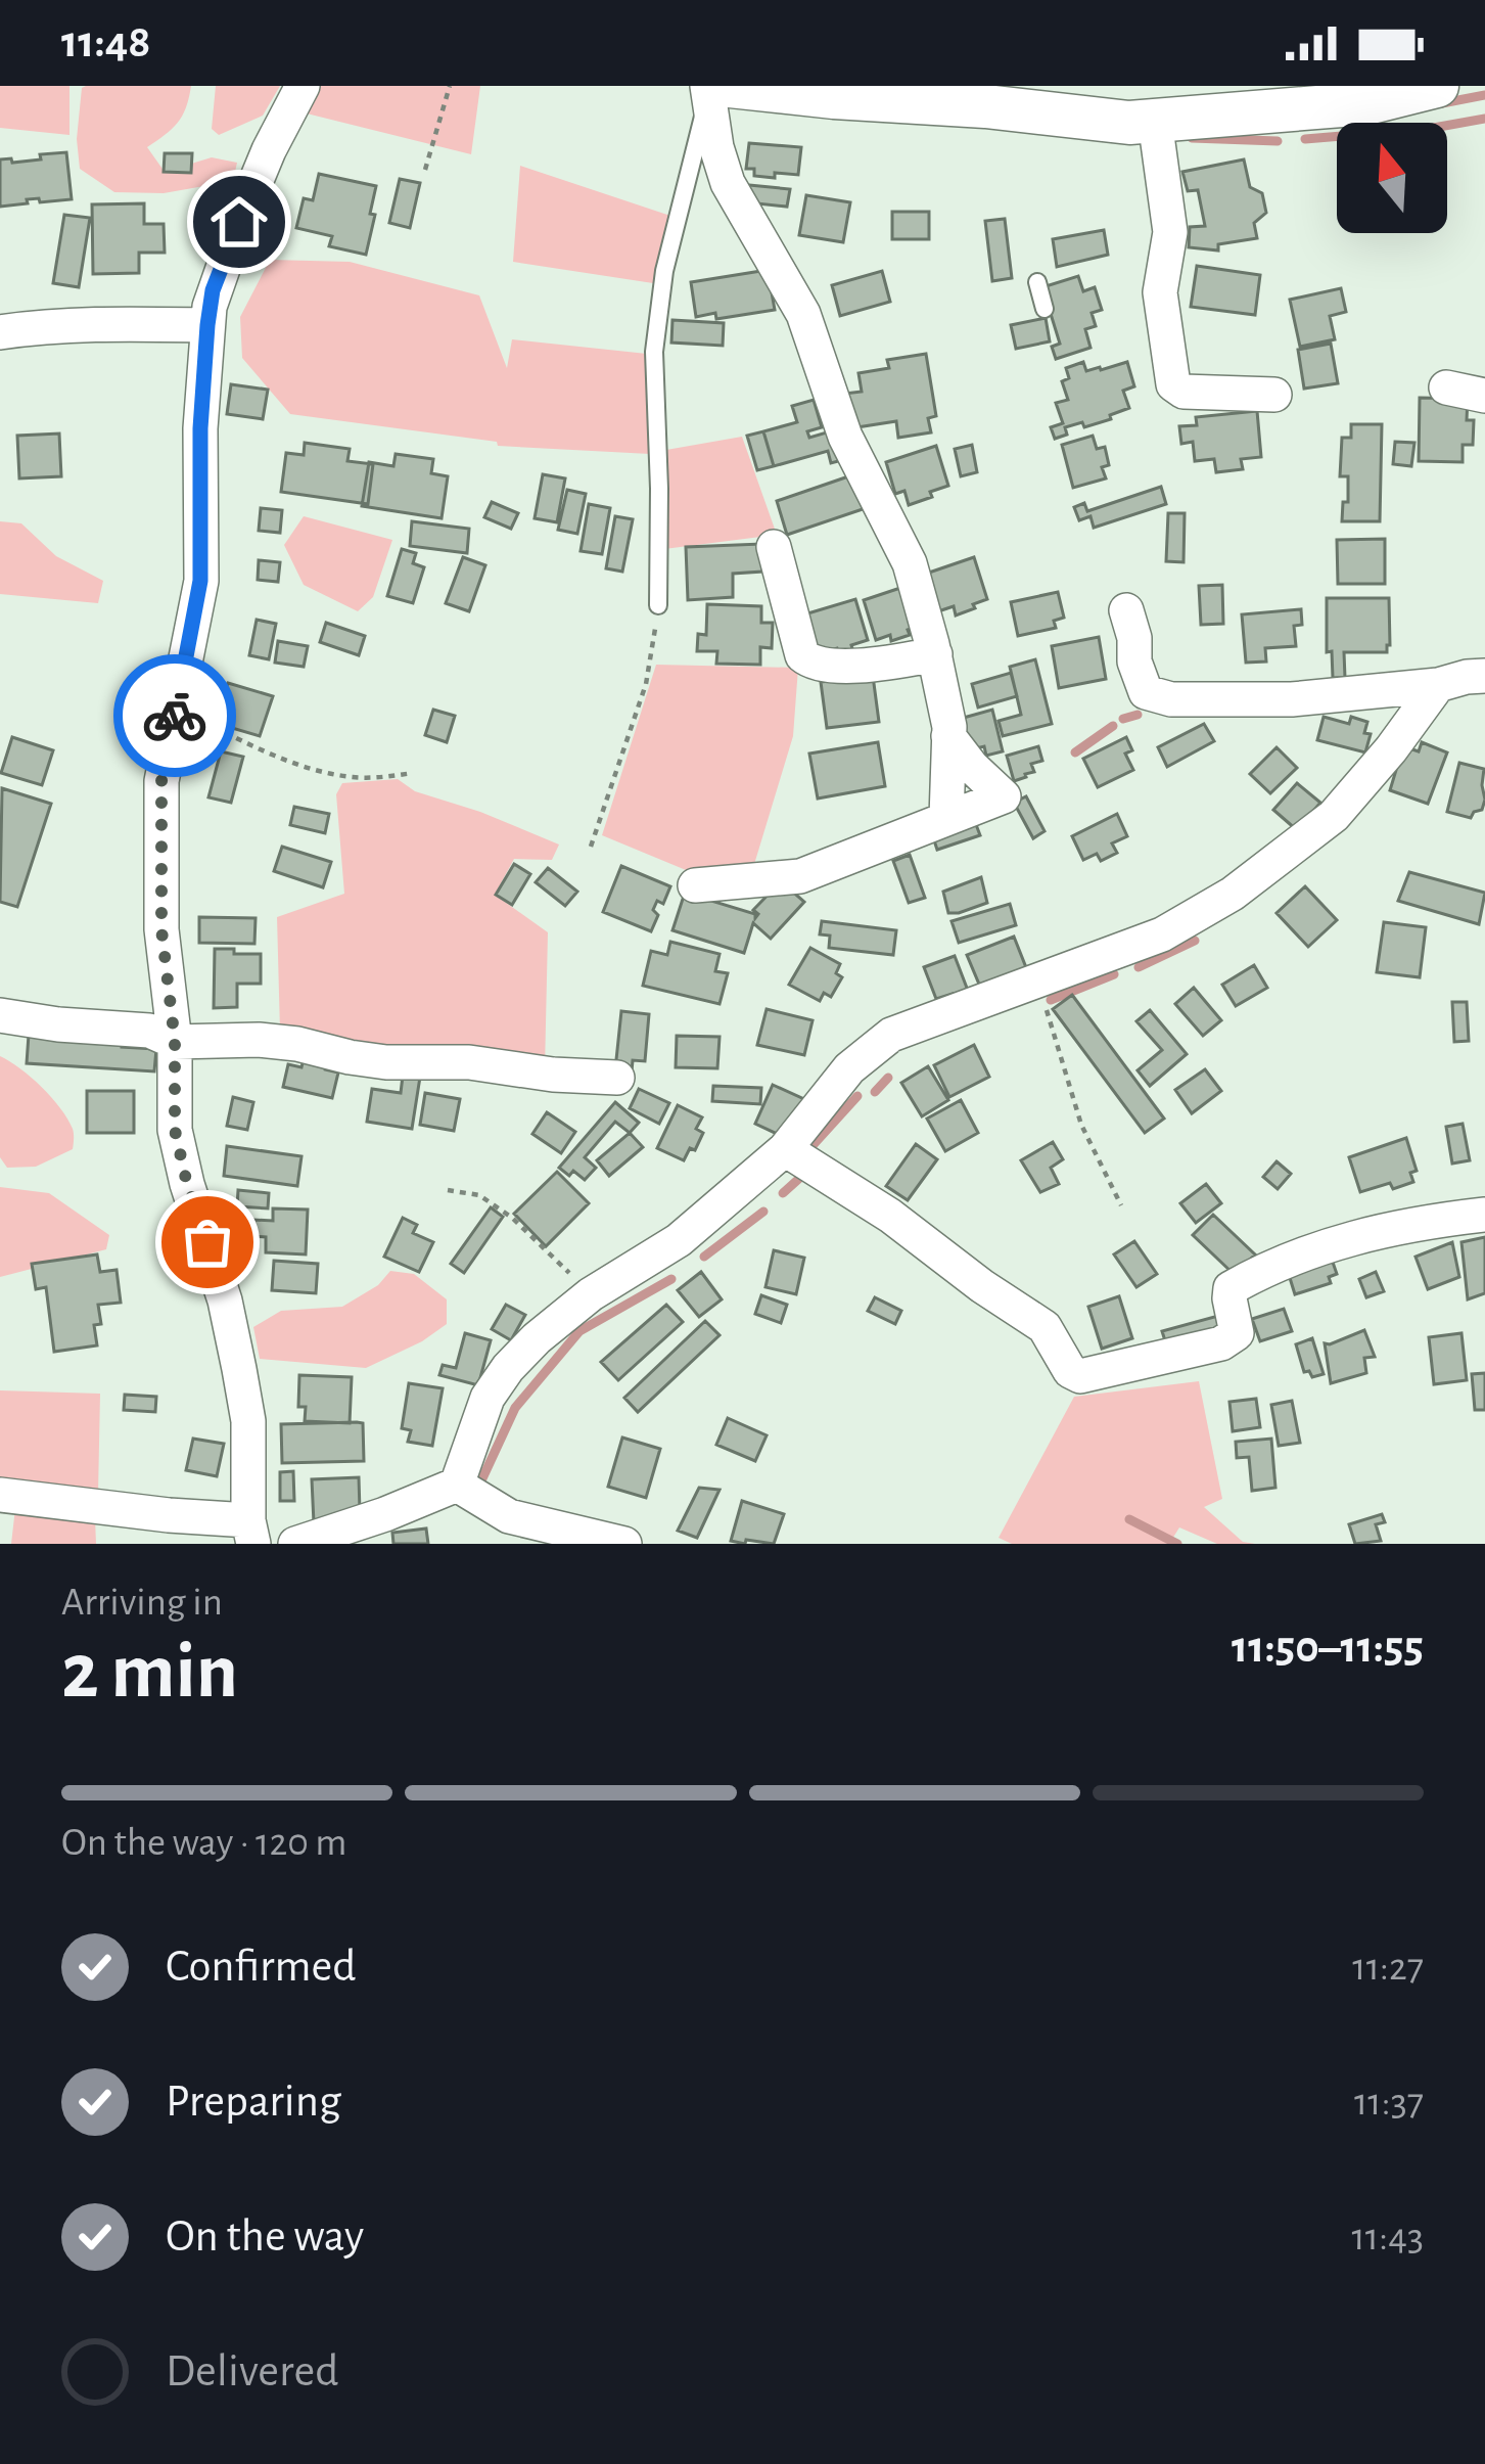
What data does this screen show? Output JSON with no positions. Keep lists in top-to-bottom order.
{
  "north": "top",
  "page": {
    "status": "11:48",
    "heading": ["2 min", "Arriving in", "11:50–11:55"],
    "bar": "On the way · 120 m",
    "list": [
      ["Confirmed", "11:27"],
      ["Preparing", "11:37"],
      ["On the way", "11:43"],
      "Delivered"
    ]
  }
}
